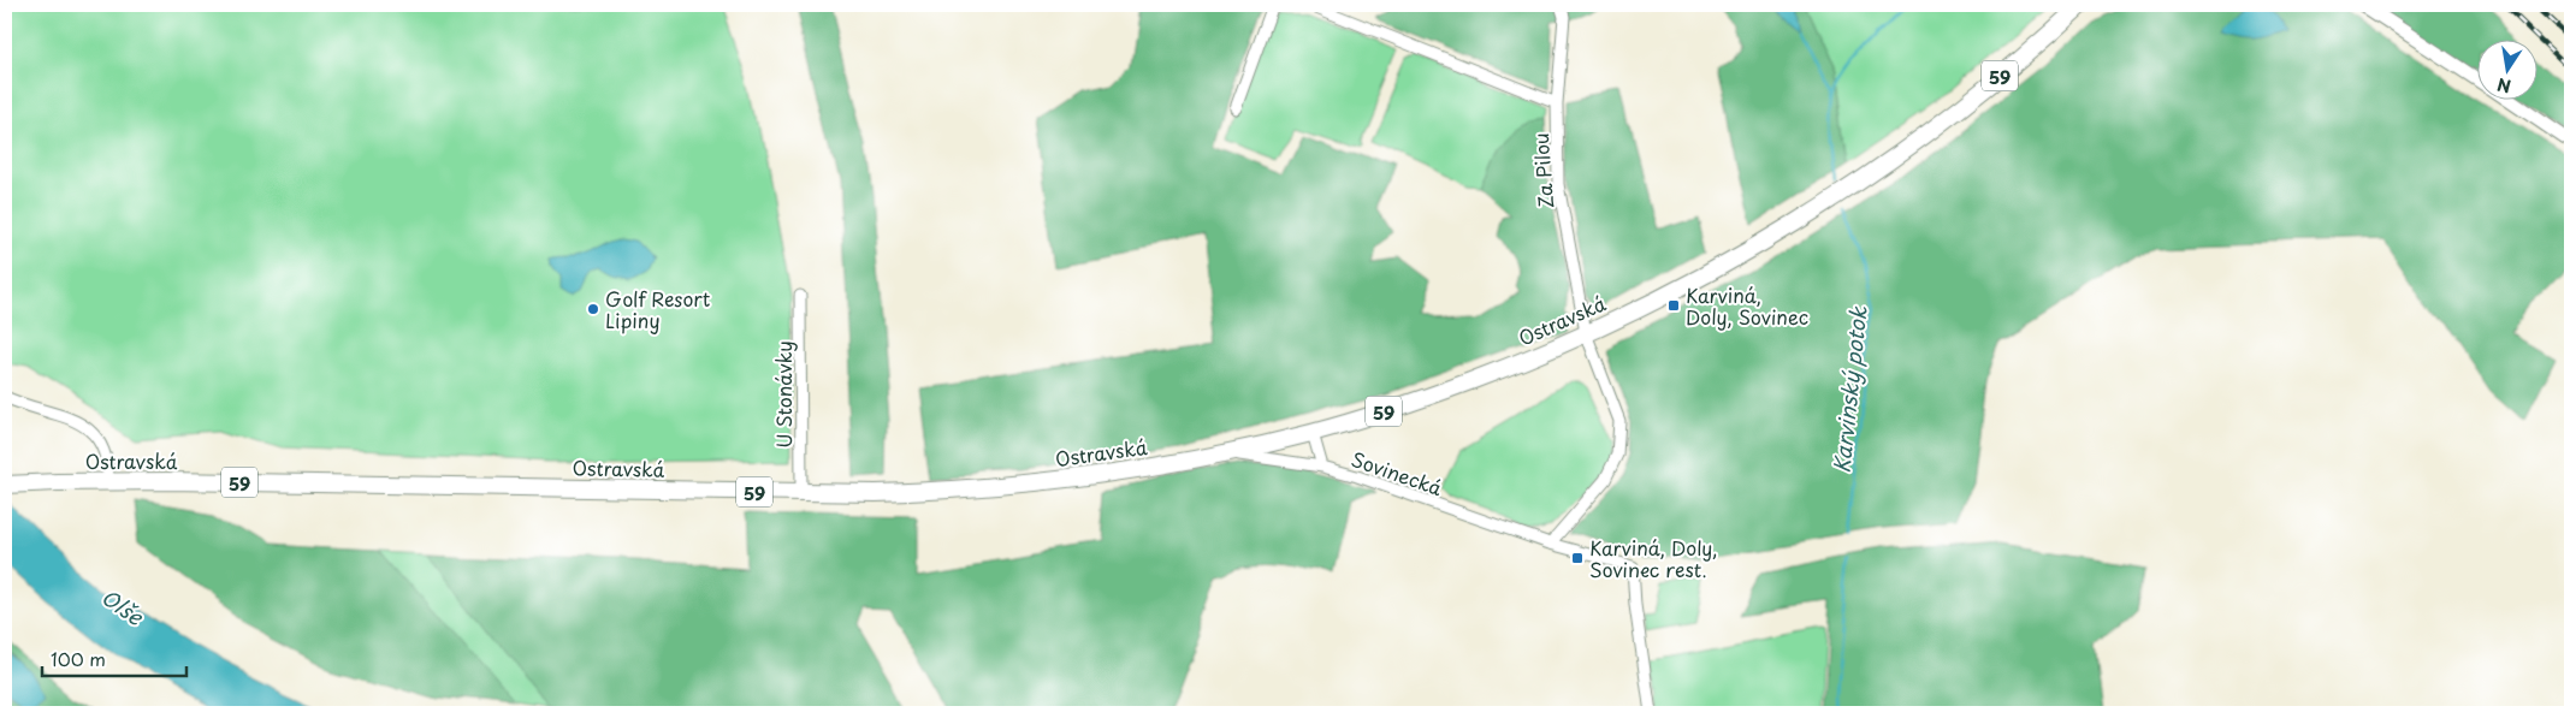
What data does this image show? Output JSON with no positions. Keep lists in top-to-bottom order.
{
  "streets": {
    "main road": ["59", "Ostravská"],
    "street": ["Za Pilou", "U Stonávky", "Sovinecká"]
  },
  "crossings": [
    ["Za Pilou", "Ostravská"],
    ["Ostravská", "U Stonávky"],
    ["Ostravská", "Sovinecká"]
  ],
  "water": ["Karvinský potok", "Olše"],
  "places": {
    "transit": ["Karviná, Doly, Sovinec", "Karviná, Doly, Sovinec rest."],
    "other": ["Golf Resort Lipiny"]
  },
  "scale_bar": "100 m",
  "north": "bottom"
}
